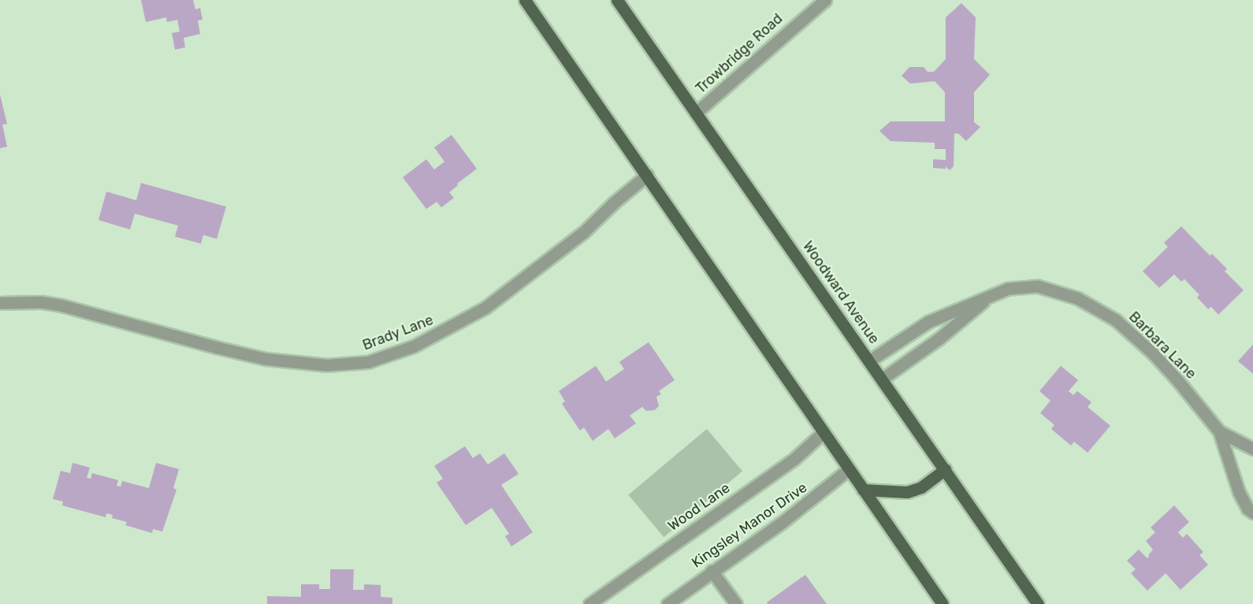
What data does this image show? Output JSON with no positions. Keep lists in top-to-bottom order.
{
  "streets": {
    "main road": ["Woodward Avenue"],
    "street": [
      "Trowbridge Road",
      "Brady Lane",
      "Barbara Lane",
      "Wood Lane",
      "Kingsley Manor Drive"
    ]
  },
  "crossings": [
    ["Trowbridge Road", "Woodward Avenue"],
    ["Woodward Avenue", "Barbara Lane"]
  ]
}
